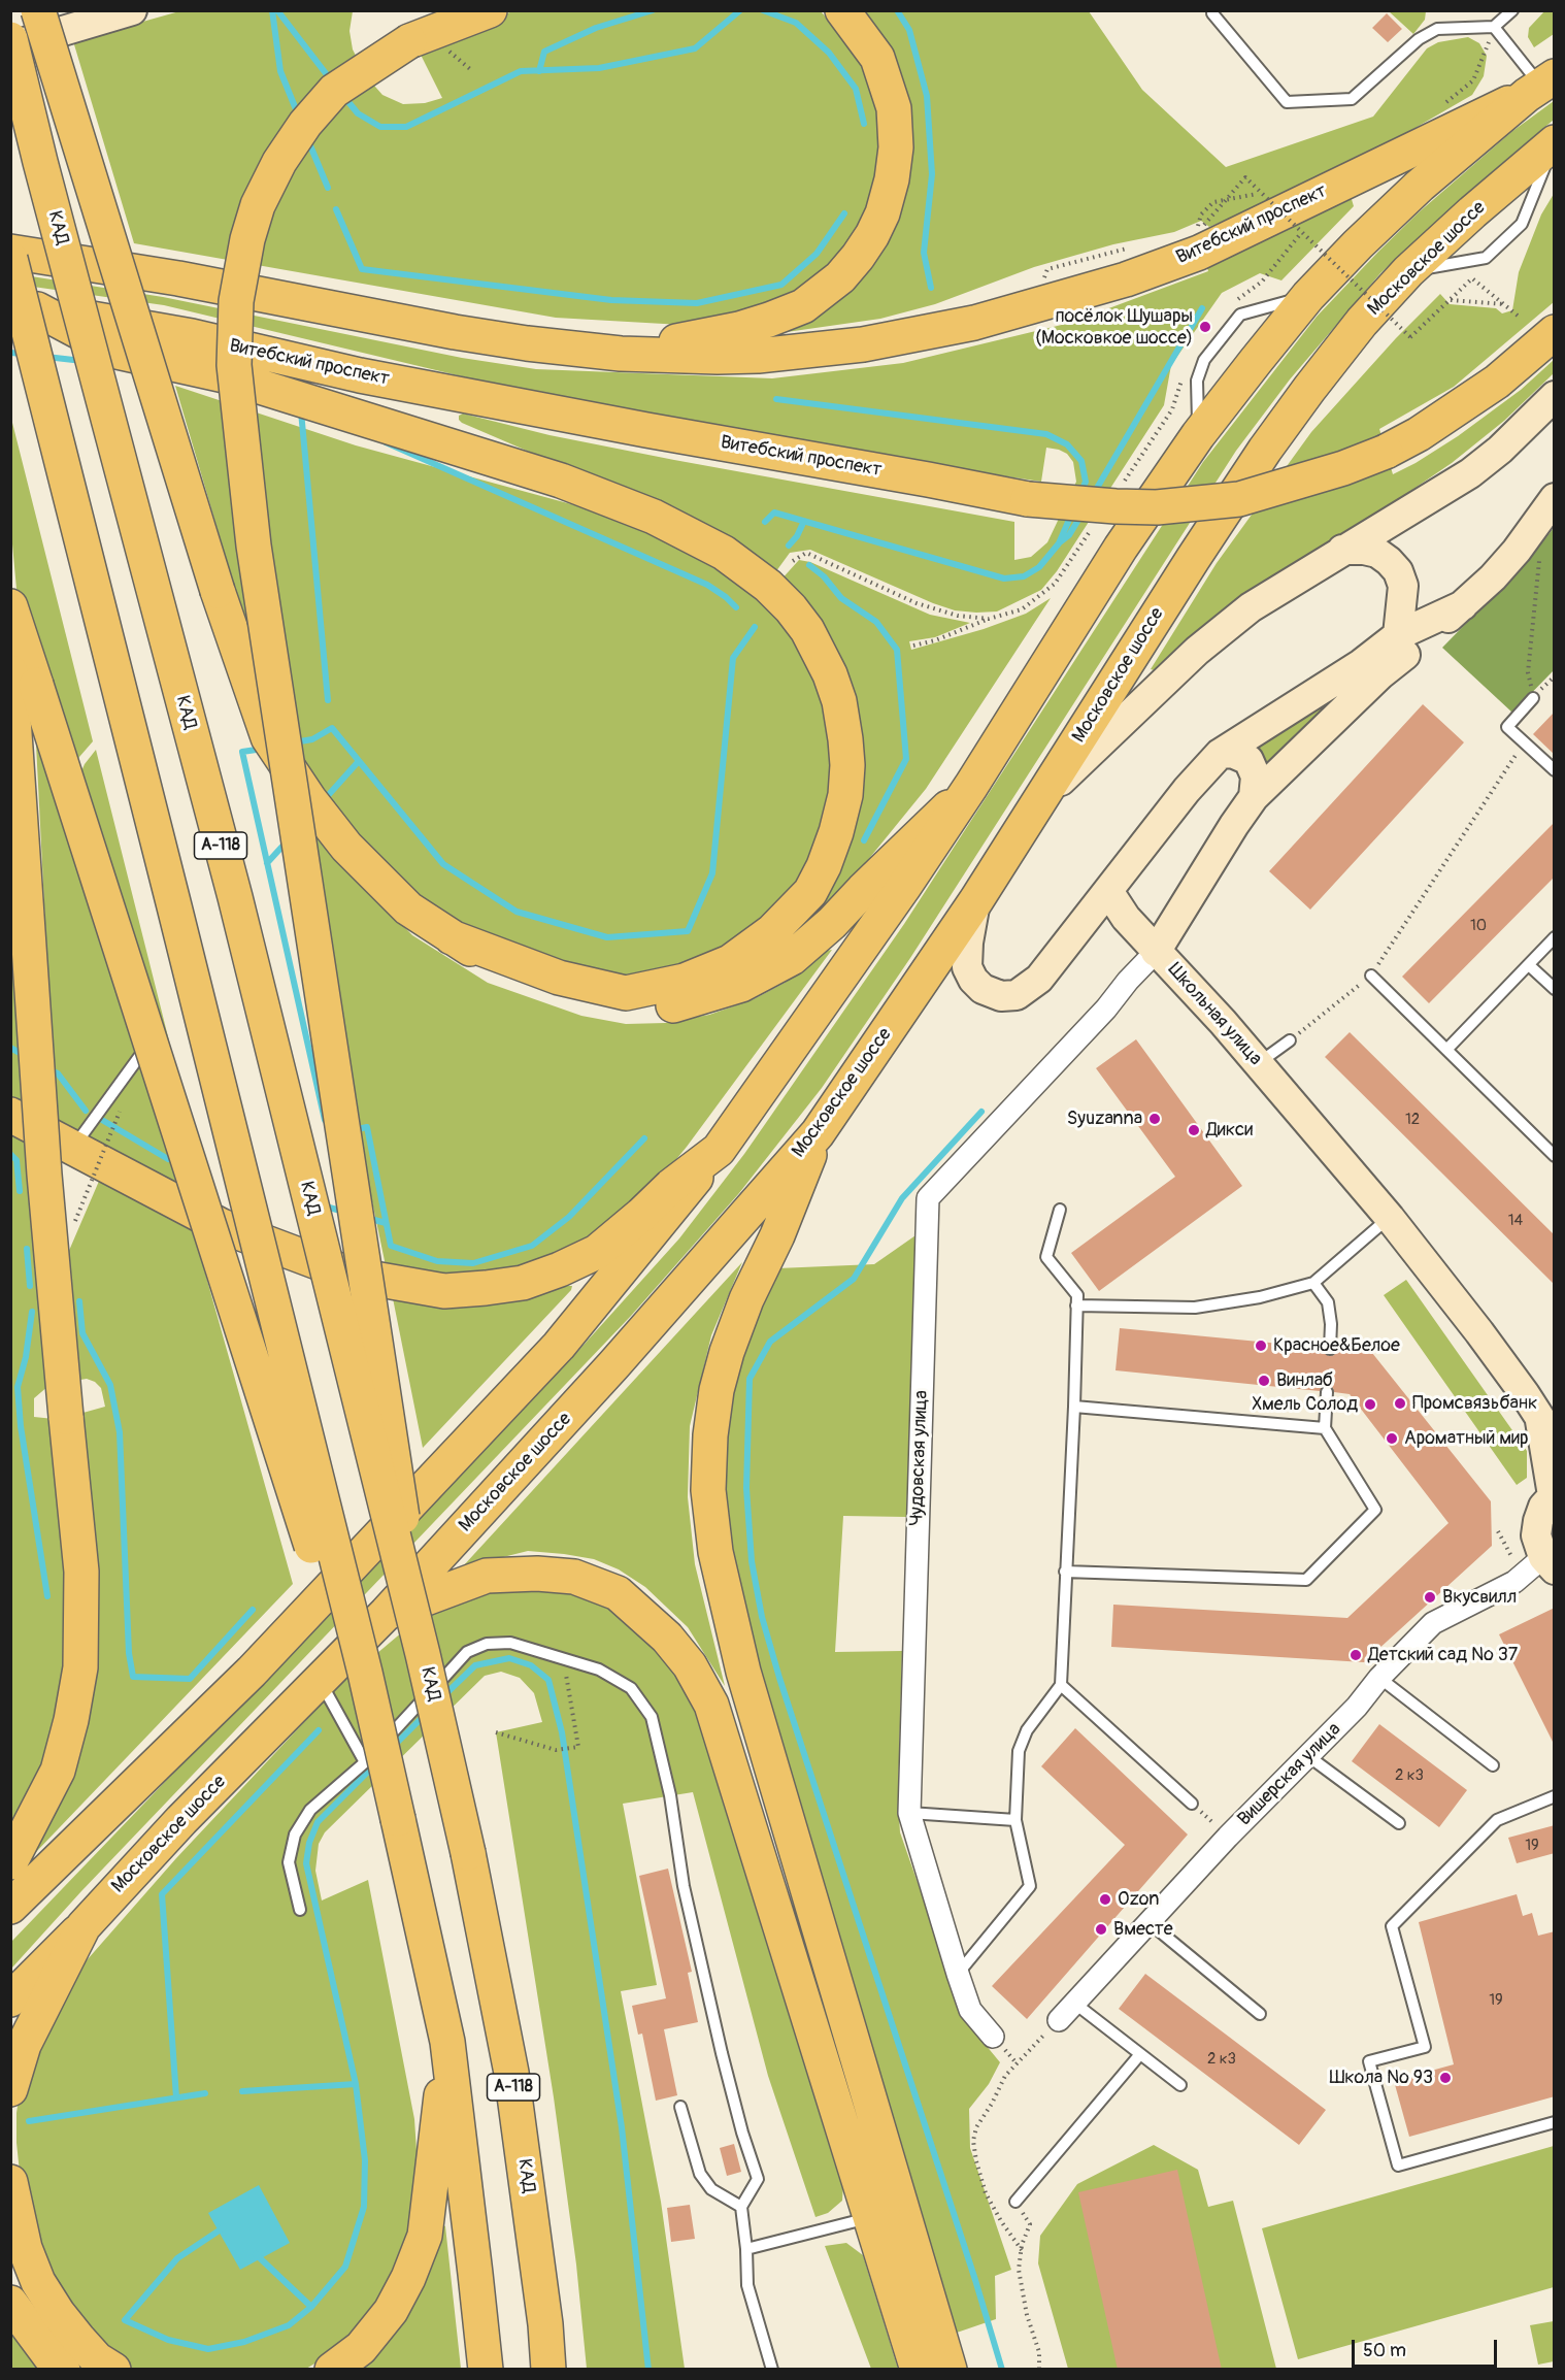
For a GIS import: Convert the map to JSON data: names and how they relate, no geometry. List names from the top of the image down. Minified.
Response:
{"streets":{"main road":["Витебский проспект","КАД","Московское шоссе","А-118"],"street":["Школьная улица","Чудовская улица","Вишерская улица"]},"crossings":[["Московское шоссе","Школьная улица"],["Школьная улица","Чудовская улица"]],"places":["посёлок Шушары (Московкое шоссе)","Syuzanna","Дикси","Красное&Белое","Винлаб","Промсвязьбанк","Хмель Солод","Ароматный мир","Вкусвилл","Детский сад № 37","Ozon","Вместе","Школа № 93"],"house_numbers":["10","12","14","2 к3","19","19","2 к3"],"scale_bar":"50 m"}
